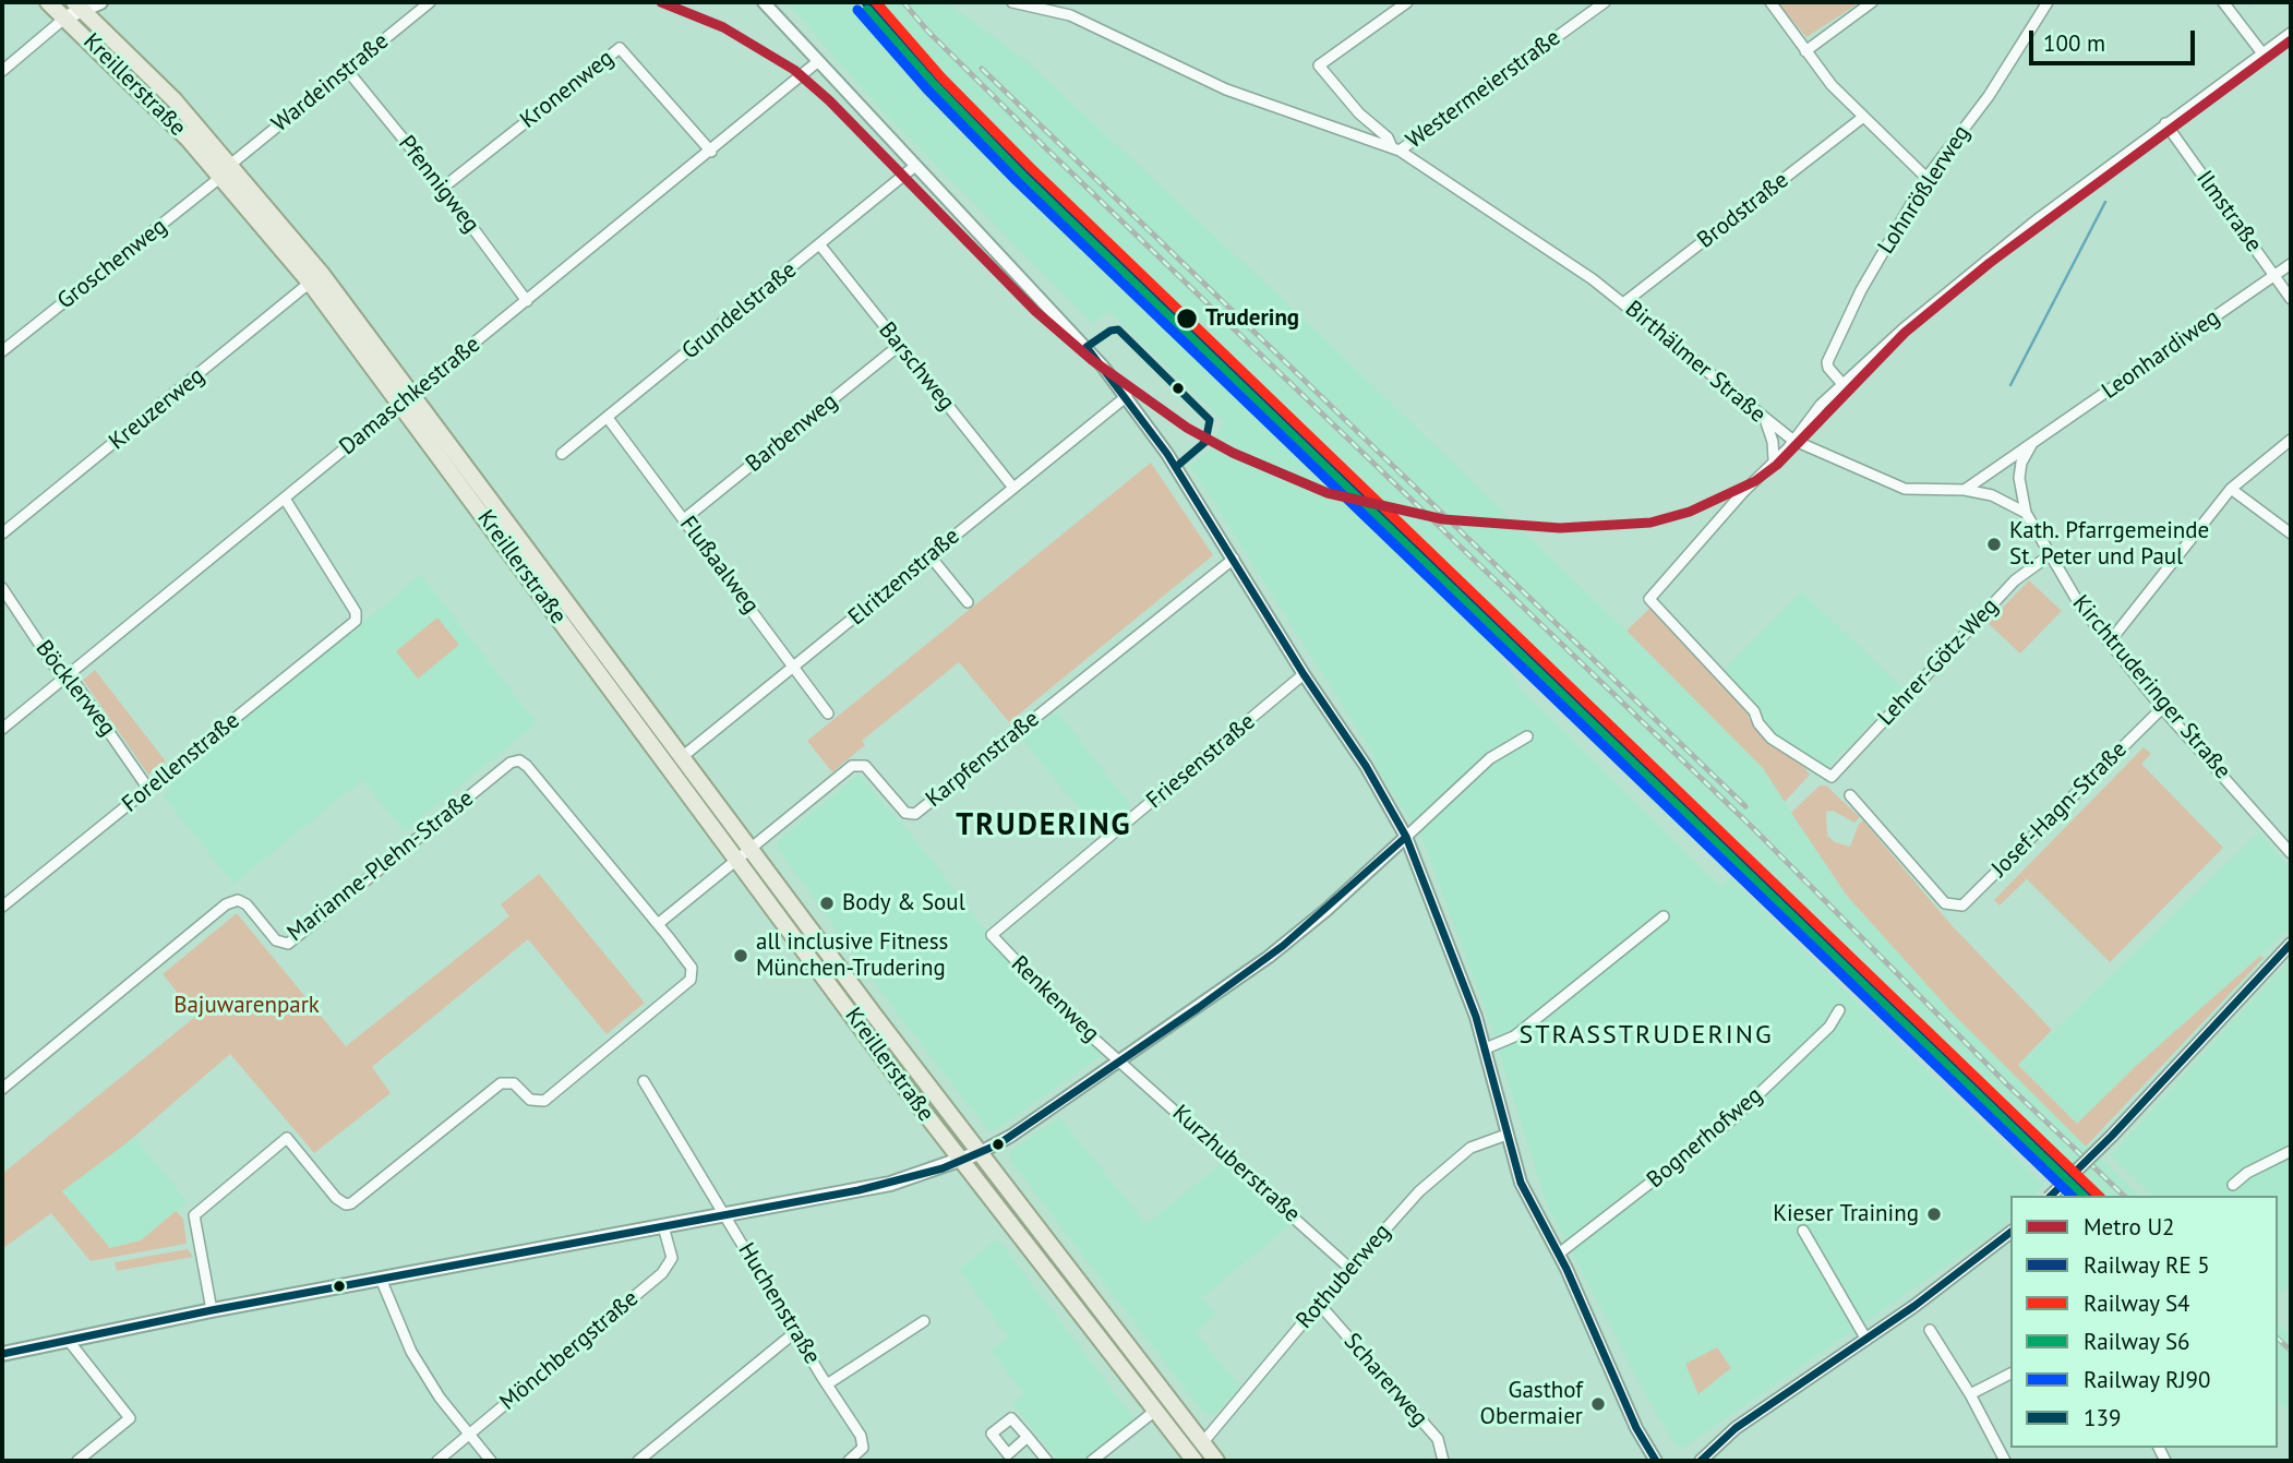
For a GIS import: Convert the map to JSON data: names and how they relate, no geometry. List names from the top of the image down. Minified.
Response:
{"streets":{"main road":["Kreillerstraße"],"street":["Wardeinstraße","Kronenweg","Westermeierstraße","Pfennigweg","Lohnrößlerweg","Brodstraße","Ilmstraße","Groschenweg","Grundelstraße","Leonhardiweg","Birthälmer Straße","Barschweg","Damaschkestraße","Kreuzerweg","Barbenweg","Flußaalweg","Elritzenstraße","Lehrer-Götz-Weg","Kirchtruderinger Straße","Böcklerweg","Karpfenstraße","Friesenstraße","Forellenstraße","Josef-Hagn-Straße","Marianne-Plehn-Straße","Renkenweg","Bognerhofweg","Kurzhuberstraße","Rothuberweg","Huchenstraße","Mönchbergstraße","Scharerweg"]},"crossings":[["Wardeinstraße","Kreillerstraße"],["Wardeinstraße","Pfennigweg"],["Wardeinstraße","Groschenweg"],["Kreillerstraße","Groschenweg"],["Kreillerstraße","Damaschkestraße"],["Kreillerstraße","Kreuzerweg"],["Kreillerstraße","Elritzenstraße"],["Kreillerstraße","Karpfenstraße"],["Kreillerstraße","Rothuberweg"],["Kronenweg","Pfennigweg"],["Kronenweg","Damaschkestraße"],["Westermeierstraße","Birthälmer Straße"],["Pfennigweg","Damaschkestraße"],["Brodstraße","Birthälmer Straße"],["Ilmstraße","Leonhardiweg"],["Grundelstraße","Barschweg"],["Grundelstraße","Flußaalweg"],["Leonhardiweg","Birthälmer Straße"],["Birthälmer Straße","Kirchtruderinger Straße"],["Barschweg","Barbenweg"],["Barschweg","Elritzenstraße"],["Damaschkestraße","Böcklerweg"],["Damaschkestraße","Forellenstraße"],["Barbenweg","Flußaalweg"],["Flußaalweg","Elritzenstraße"],["Lehrer-Götz-Weg","Kirchtruderinger Straße"],["Kirchtruderinger Straße","Josef-Hagn-Straße"],["Böcklerweg","Forellenstraße"],["Friesenstraße","Renkenweg"],["Renkenweg","Kurzhuberstraße"],["Kurzhuberstraße","Rothuberweg"],["Rothuberweg","Scharerweg"]],"districts":["TRUDERING","STRASSTRUDERING"],"parks":["Bajuwarenpark"],"places":["Trudering","Kath. Pfarrgemeinde St. Peter und Paul","Body & Soul","all inclusive Fitness München-Trudering","Kieser Training","Gasthof Obermaier"],"lines":["metro line U2","rail line S4","rail line S6","rail line RJ90","transit line 139"],"legend":["Metro U2","Railway RE 5","Railway S4","Railway S6","Railway RJ90","139"],"scale_bar":"100 m"}
